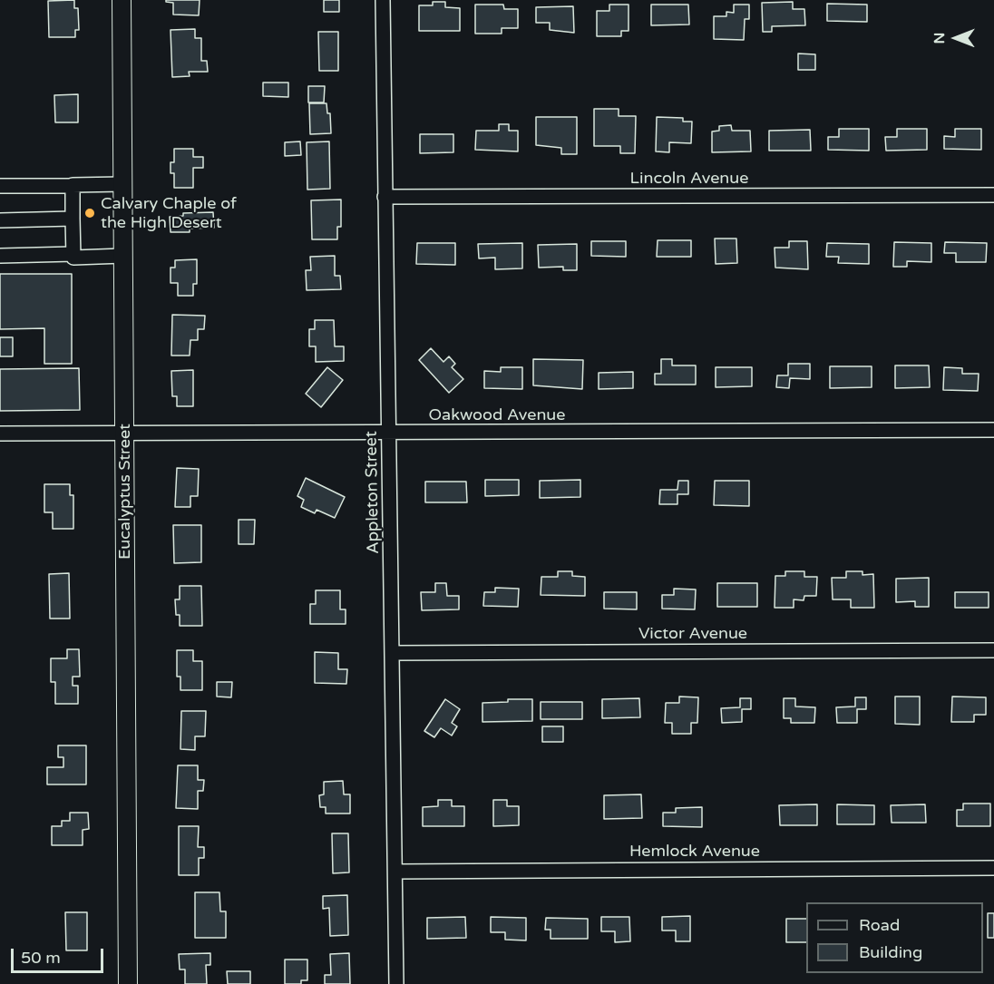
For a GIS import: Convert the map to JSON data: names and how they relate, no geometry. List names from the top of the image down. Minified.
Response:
{"streets":{"main road":["Eucalyptus Street"],"street":["Lincoln Avenue","Oakwood Avenue","Appleton Street","Victor Avenue","Hemlock Avenue"]},"crossings":[["Lincoln Avenue","Appleton Street"],["Oakwood Avenue","Eucalyptus Street"],["Oakwood Avenue","Appleton Street"],["Appleton Street","Victor Avenue"],["Appleton Street","Hemlock Avenue"]],"places":["Calvary Chaple of the High Desert"],"legend":["Road","Building"],"scale_bar":"50 m","north":"left"}
